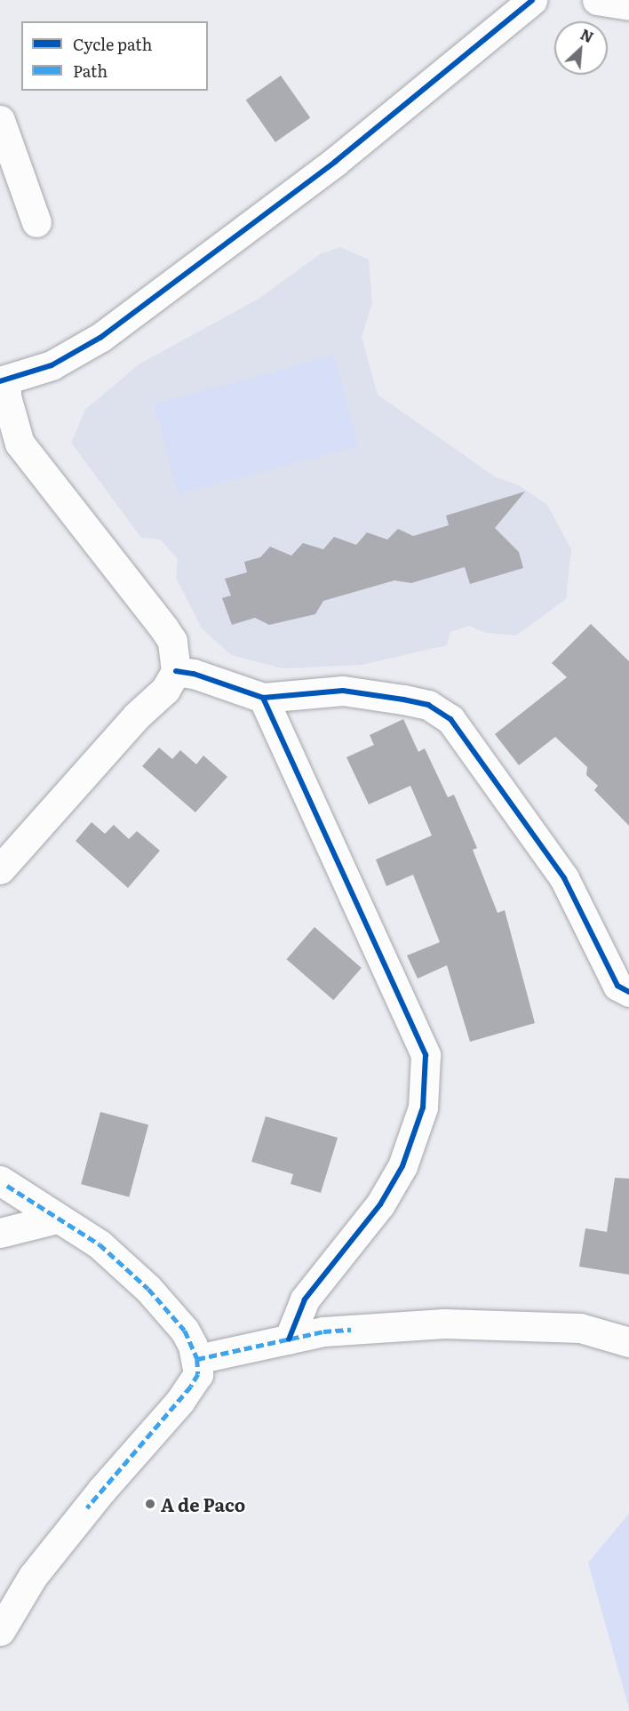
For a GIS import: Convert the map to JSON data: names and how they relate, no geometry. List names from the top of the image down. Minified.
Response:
{"places":["A de Paco"],"legend":["Cycle path","Path"],"north":"top right"}
